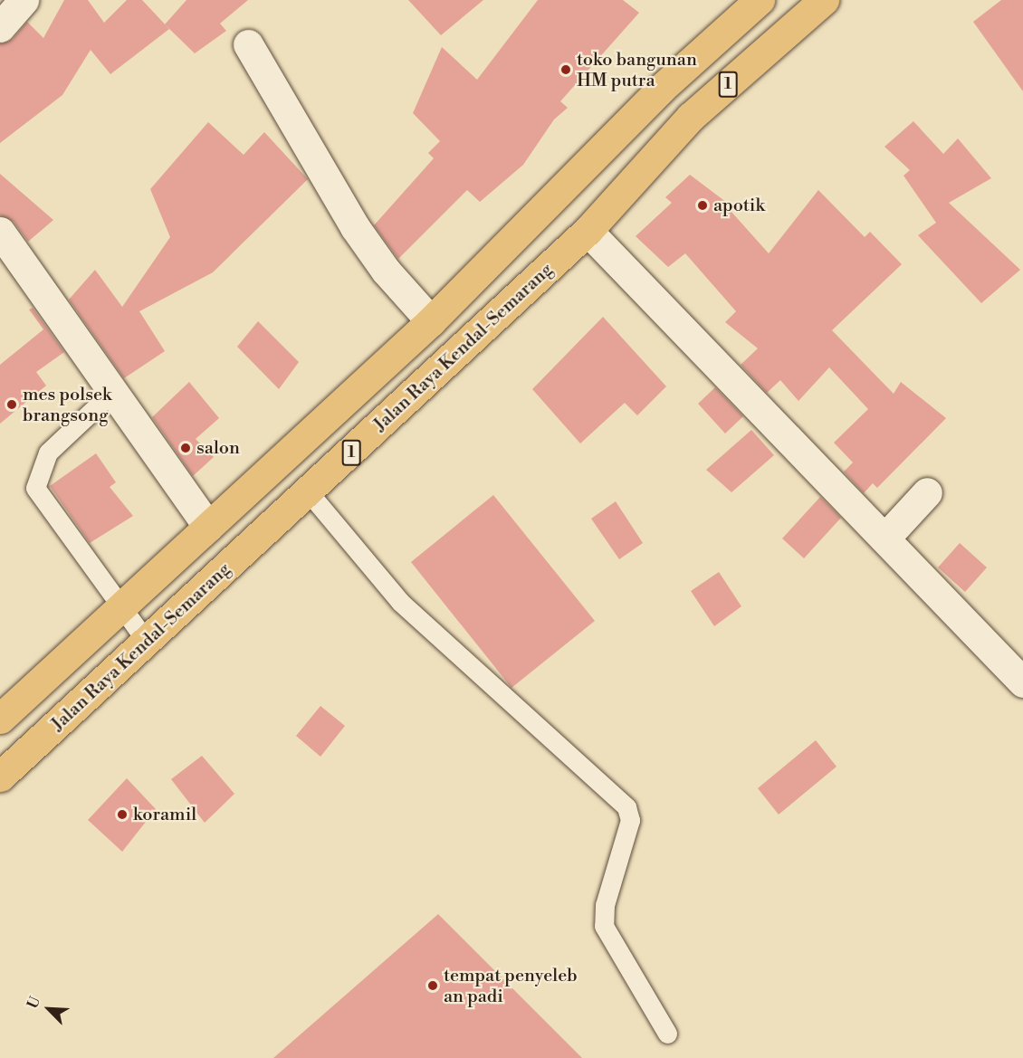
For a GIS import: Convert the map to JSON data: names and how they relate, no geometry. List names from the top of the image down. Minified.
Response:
{"streets":{"highway":["1","Jalan Raya Kendal-Semarang"]},"places":["toko bangunan HM putra","apotik","mes polsek brangsong","salon","koramil","tempat penyeleb an padi"],"north":"top left"}
